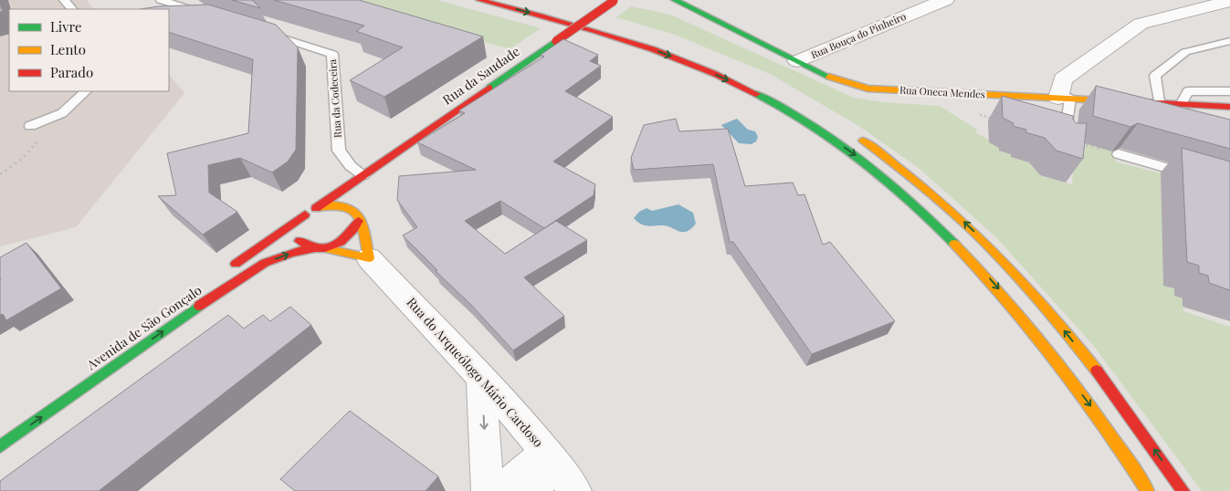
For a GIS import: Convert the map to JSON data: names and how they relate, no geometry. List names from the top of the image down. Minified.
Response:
{"streets":{"main road":["Rua da Saudade","Rua Oneca Mendes","Avenida de São Gonçalo","Rua do Arqueólogo Mário Cardoso"],"street":["Rua Bouça do Pinheiro"],"lane":["Rua da Codeceira"]},"crossings":[["Rua Bouça do Pinheiro","Rua Oneca Mendes"],["Rua da Saudade","Rua da Codeceira"],["Rua da Saudade","Avenida de São Gonçalo"],["Rua da Saudade","Rua do Arqueólogo Mário Cardoso"],["Avenida de São Gonçalo","Rua do Arqueólogo Mário Cardoso"]],"one_way":["Avenida de São Gonçalo"],"legend":["Livre","Lento","Parado"]}
